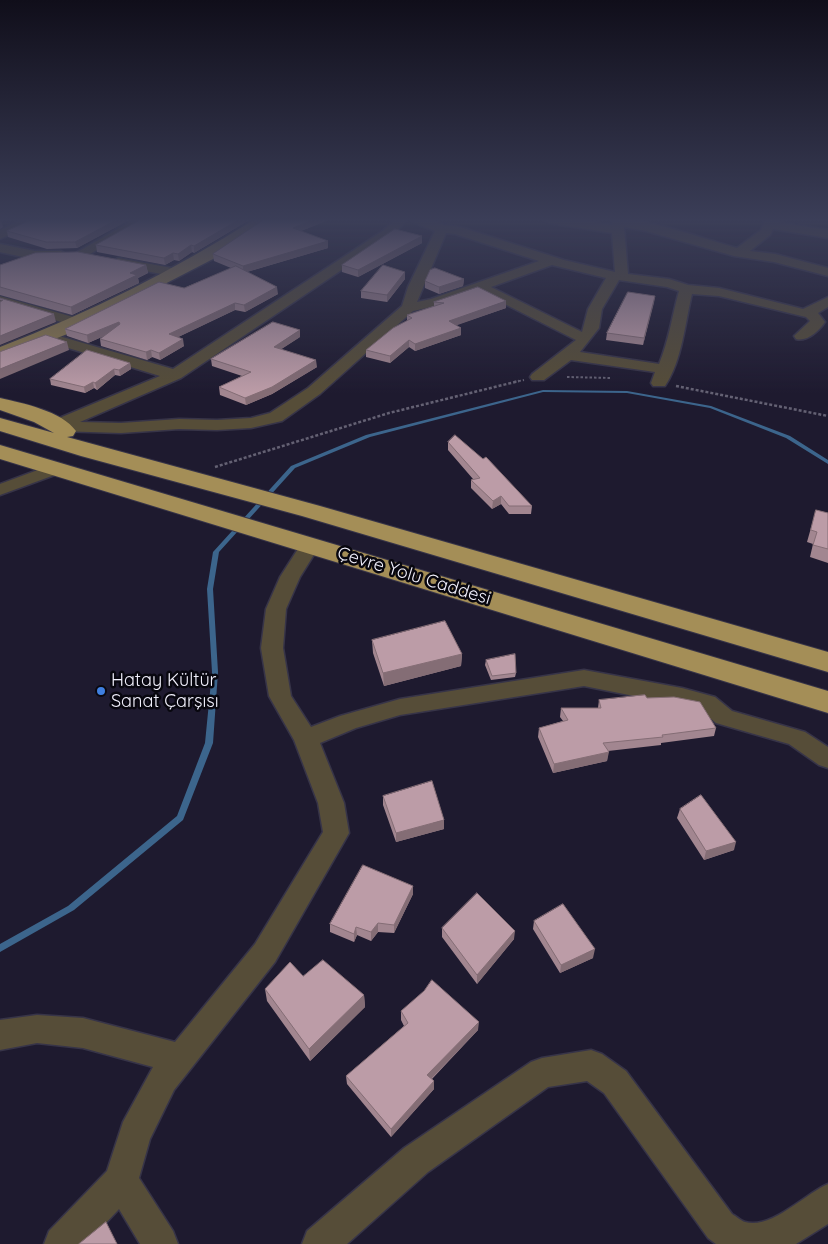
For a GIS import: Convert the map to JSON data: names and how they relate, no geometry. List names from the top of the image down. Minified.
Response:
{"streets":{"highway":["Çevre Yolu Caddesi"]},"places":["Hatay Kültür Sanat Çarşısı"]}
